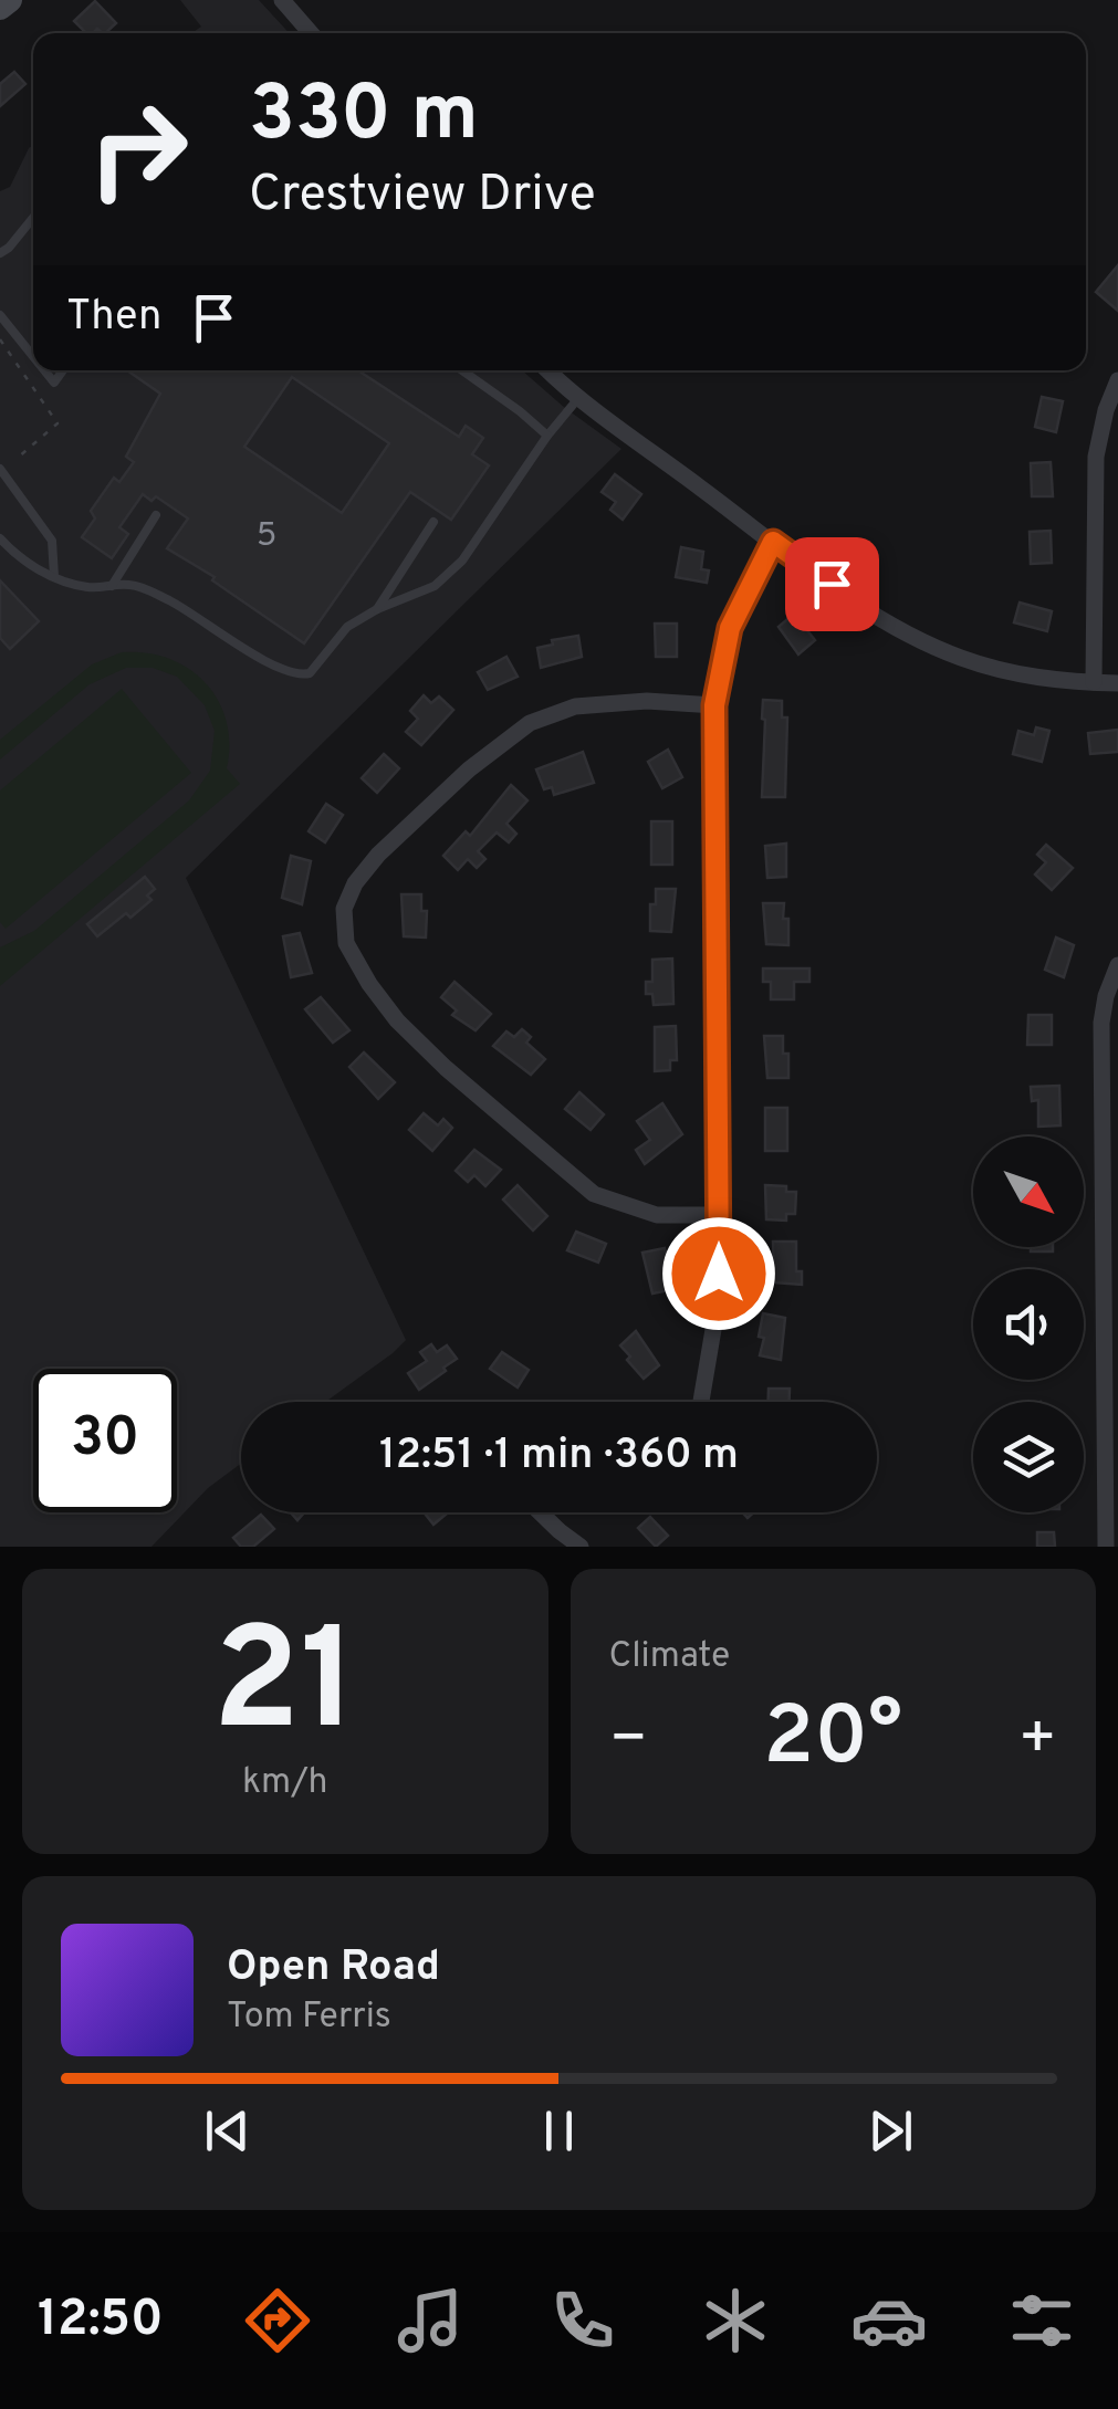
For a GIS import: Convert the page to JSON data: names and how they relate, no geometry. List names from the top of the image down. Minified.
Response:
{"house_numbers":["5"],"north":"bottom right","page":{"turn":["330 m","Crestview Drive"],"then":"Then","limit":"30","trip":"12:51 · 1 min · 360 m","tile":[["21","km/h"],"Climate"],"heat":["−","20°","+"],"song":["Open Road","Tom Ferris"],"tabs":"12:50"}}
